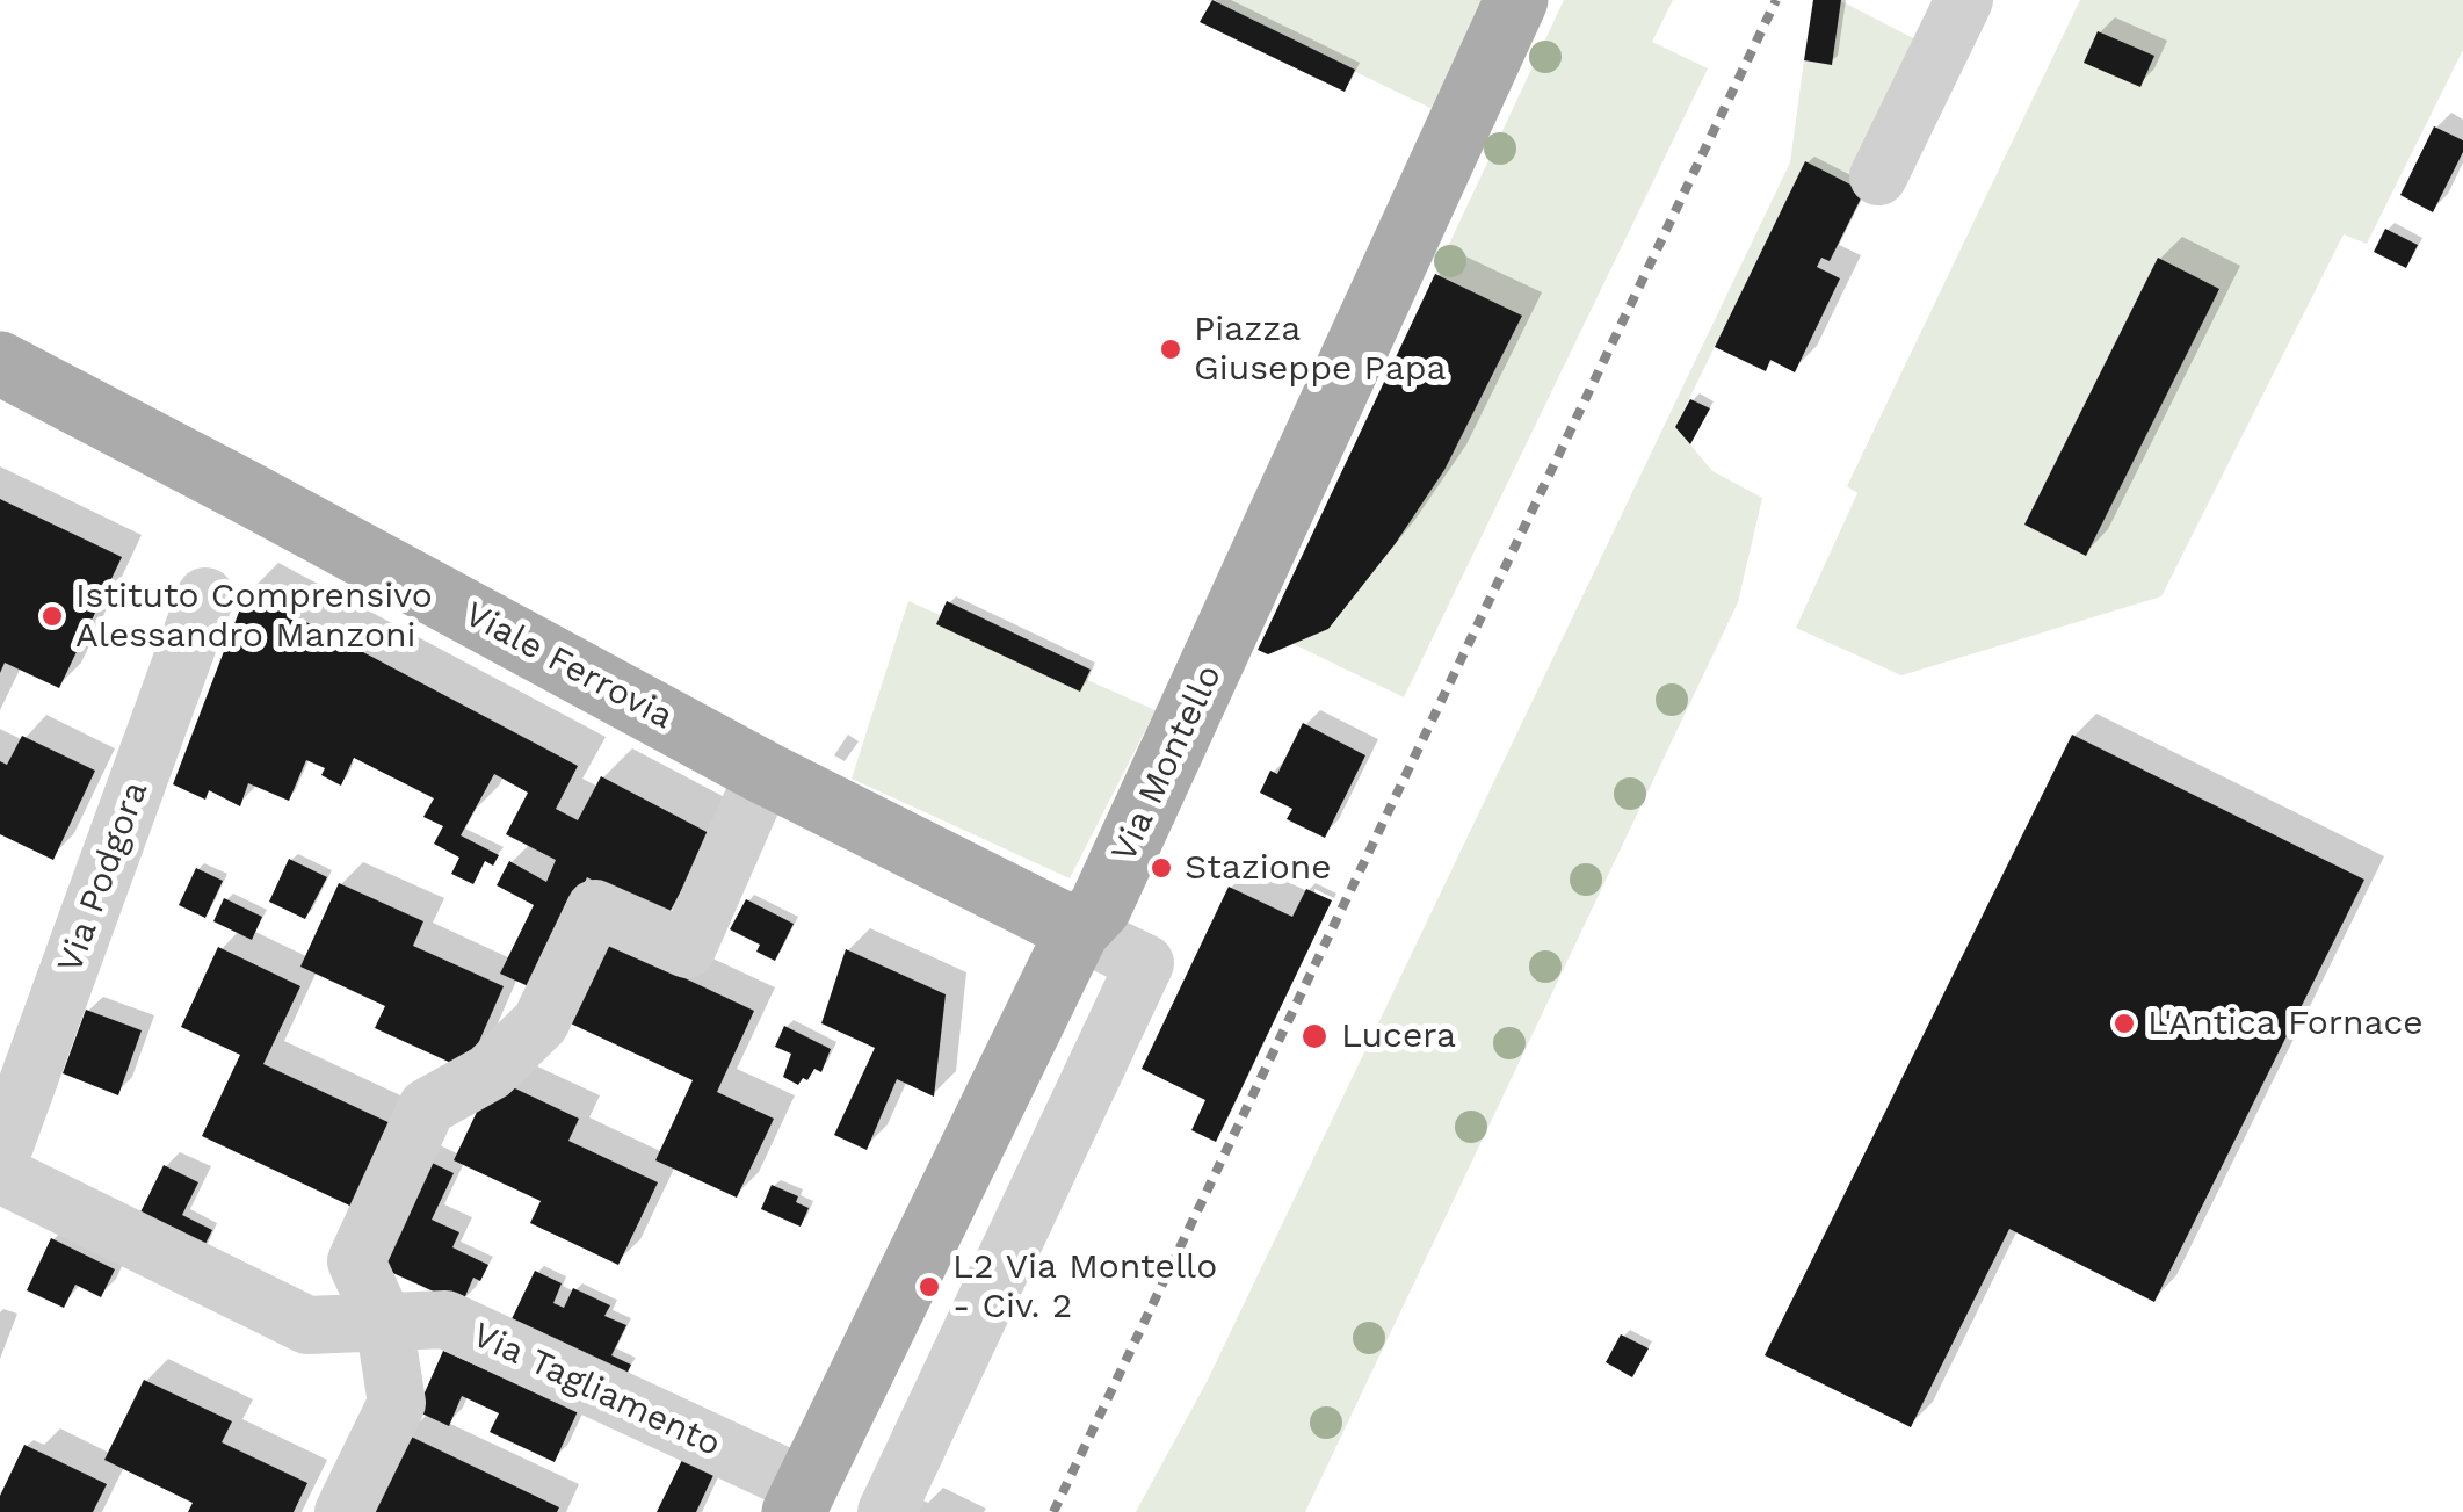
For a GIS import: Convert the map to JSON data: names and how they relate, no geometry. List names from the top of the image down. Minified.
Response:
{"streets":{"main road":["Viale Ferrovia","Via Montello"],"street":["Via Podgora","Via Tagliamento"]},"crossings":[["Viale Ferrovia","Via Montello"],["Via Montello","Via Tagliamento"]],"places":["Piazza Giuseppe Papa","Istituto Comprensivo Alessandro Manzoni","Stazione","L'Antica Fornace","Lucera","L2 Via Montello - Civ. 2"]}
